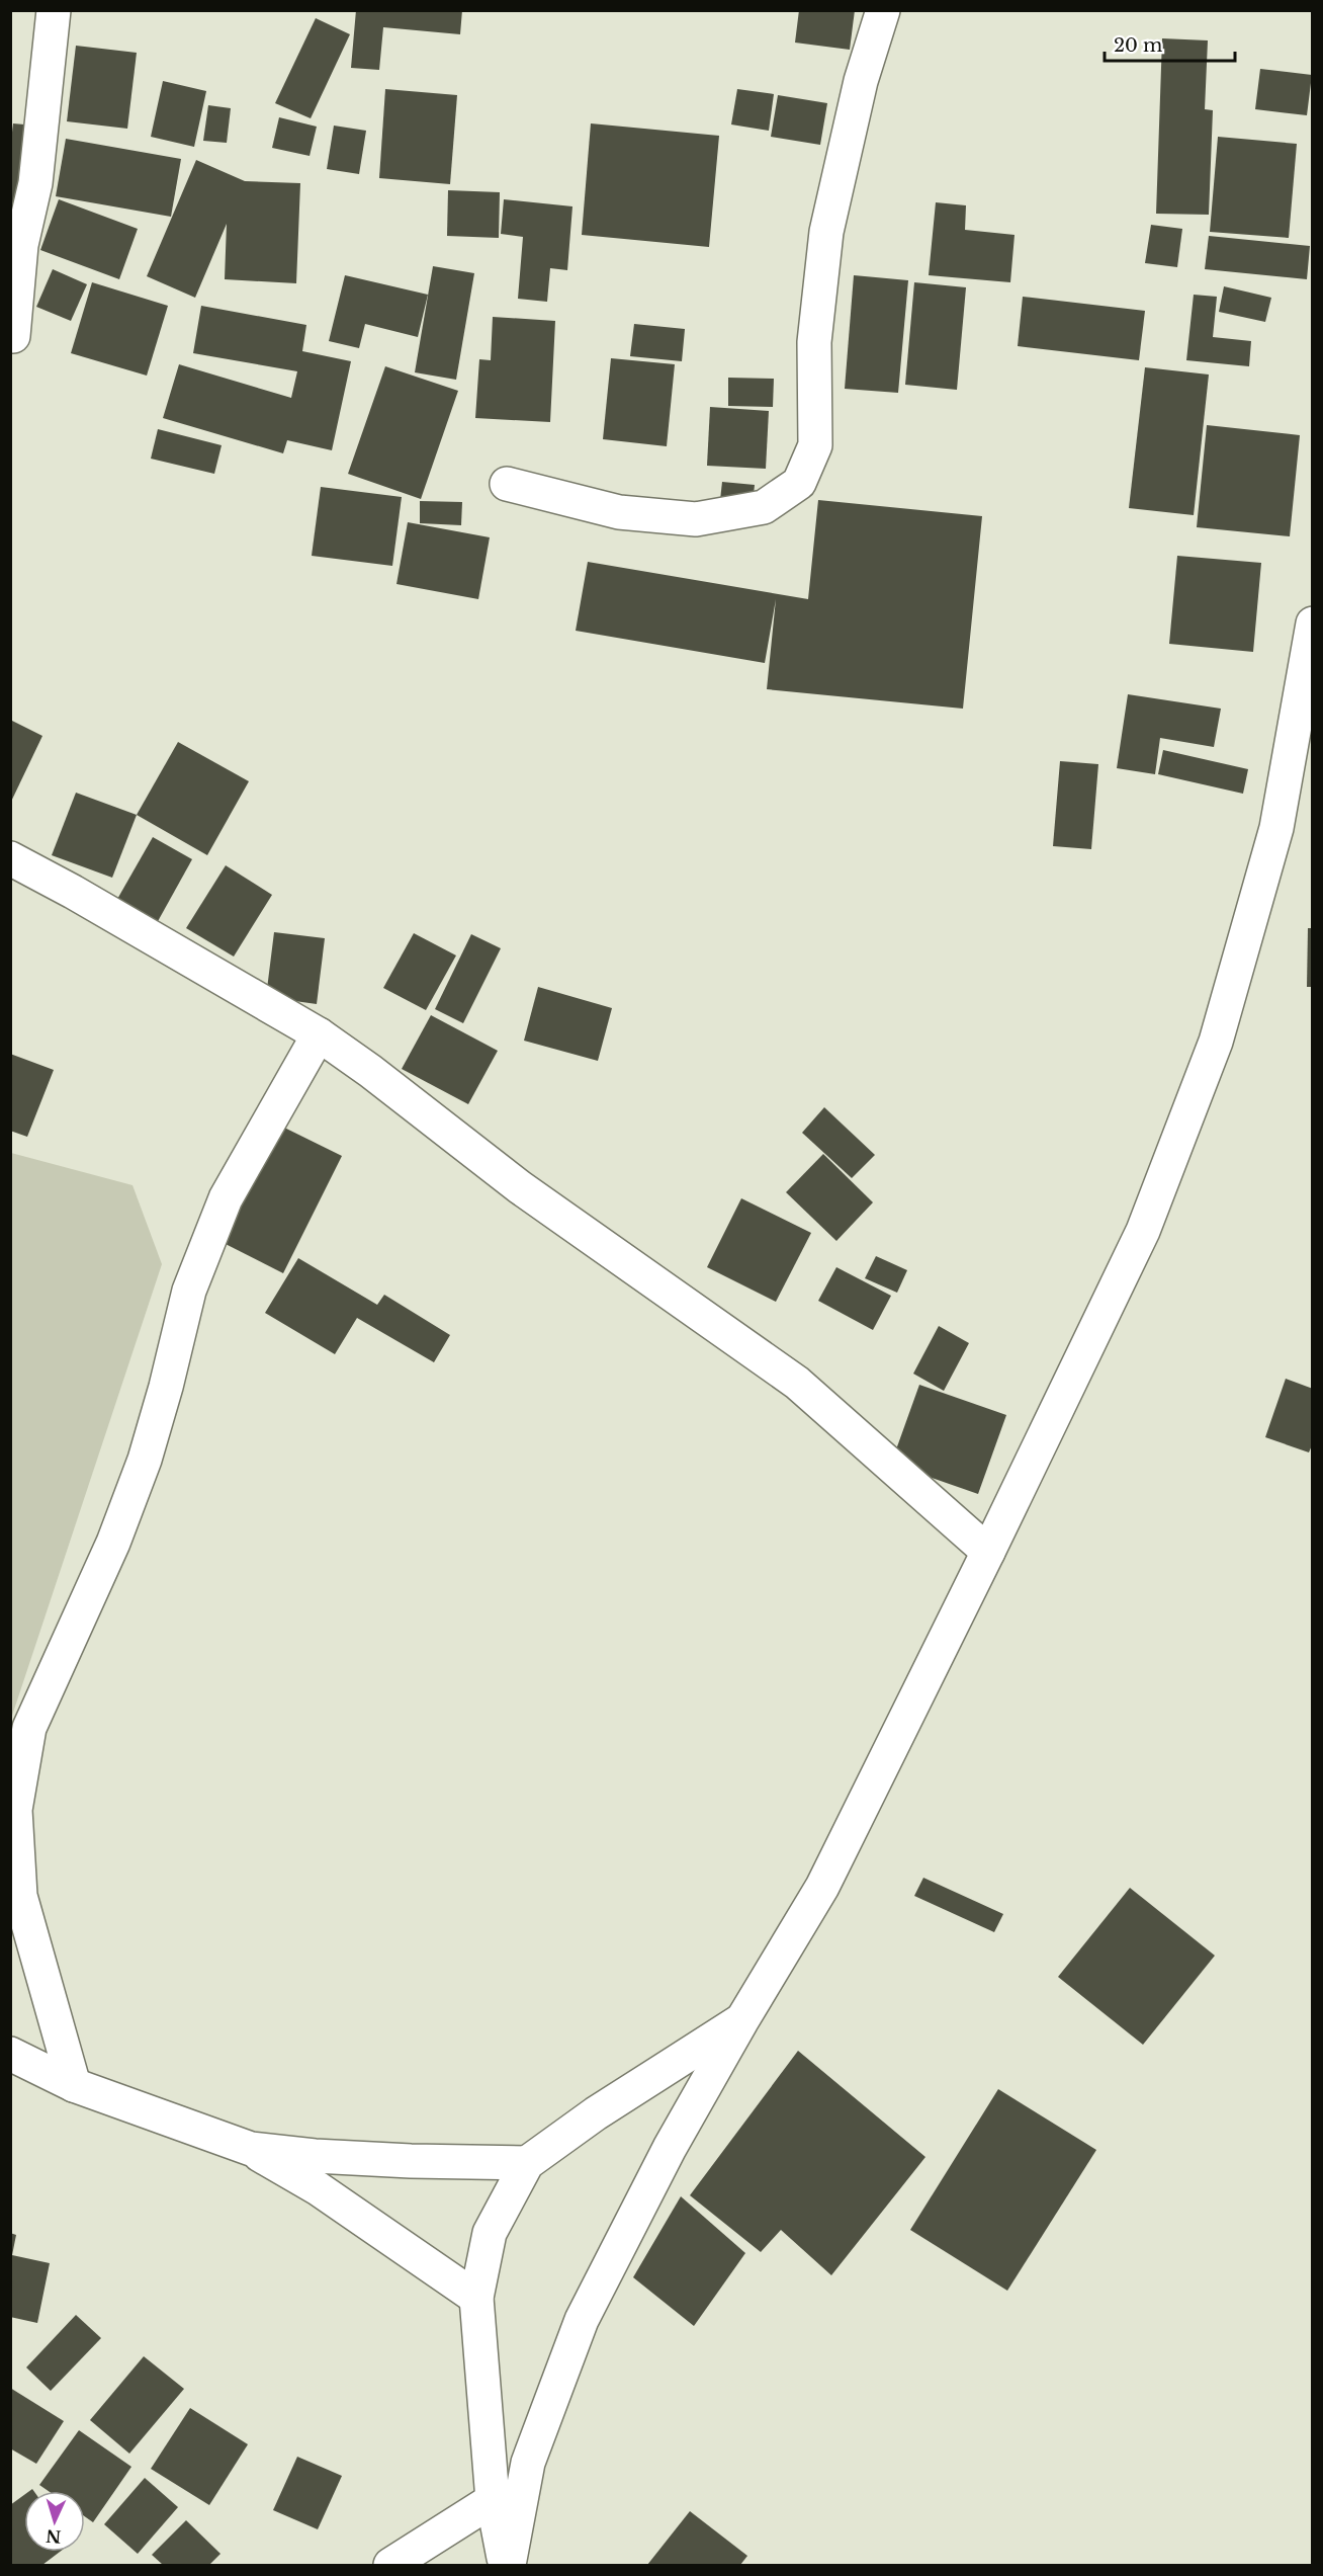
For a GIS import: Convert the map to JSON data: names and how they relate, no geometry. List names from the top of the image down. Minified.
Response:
{"scale_bar":"20 m","north":"bottom"}
